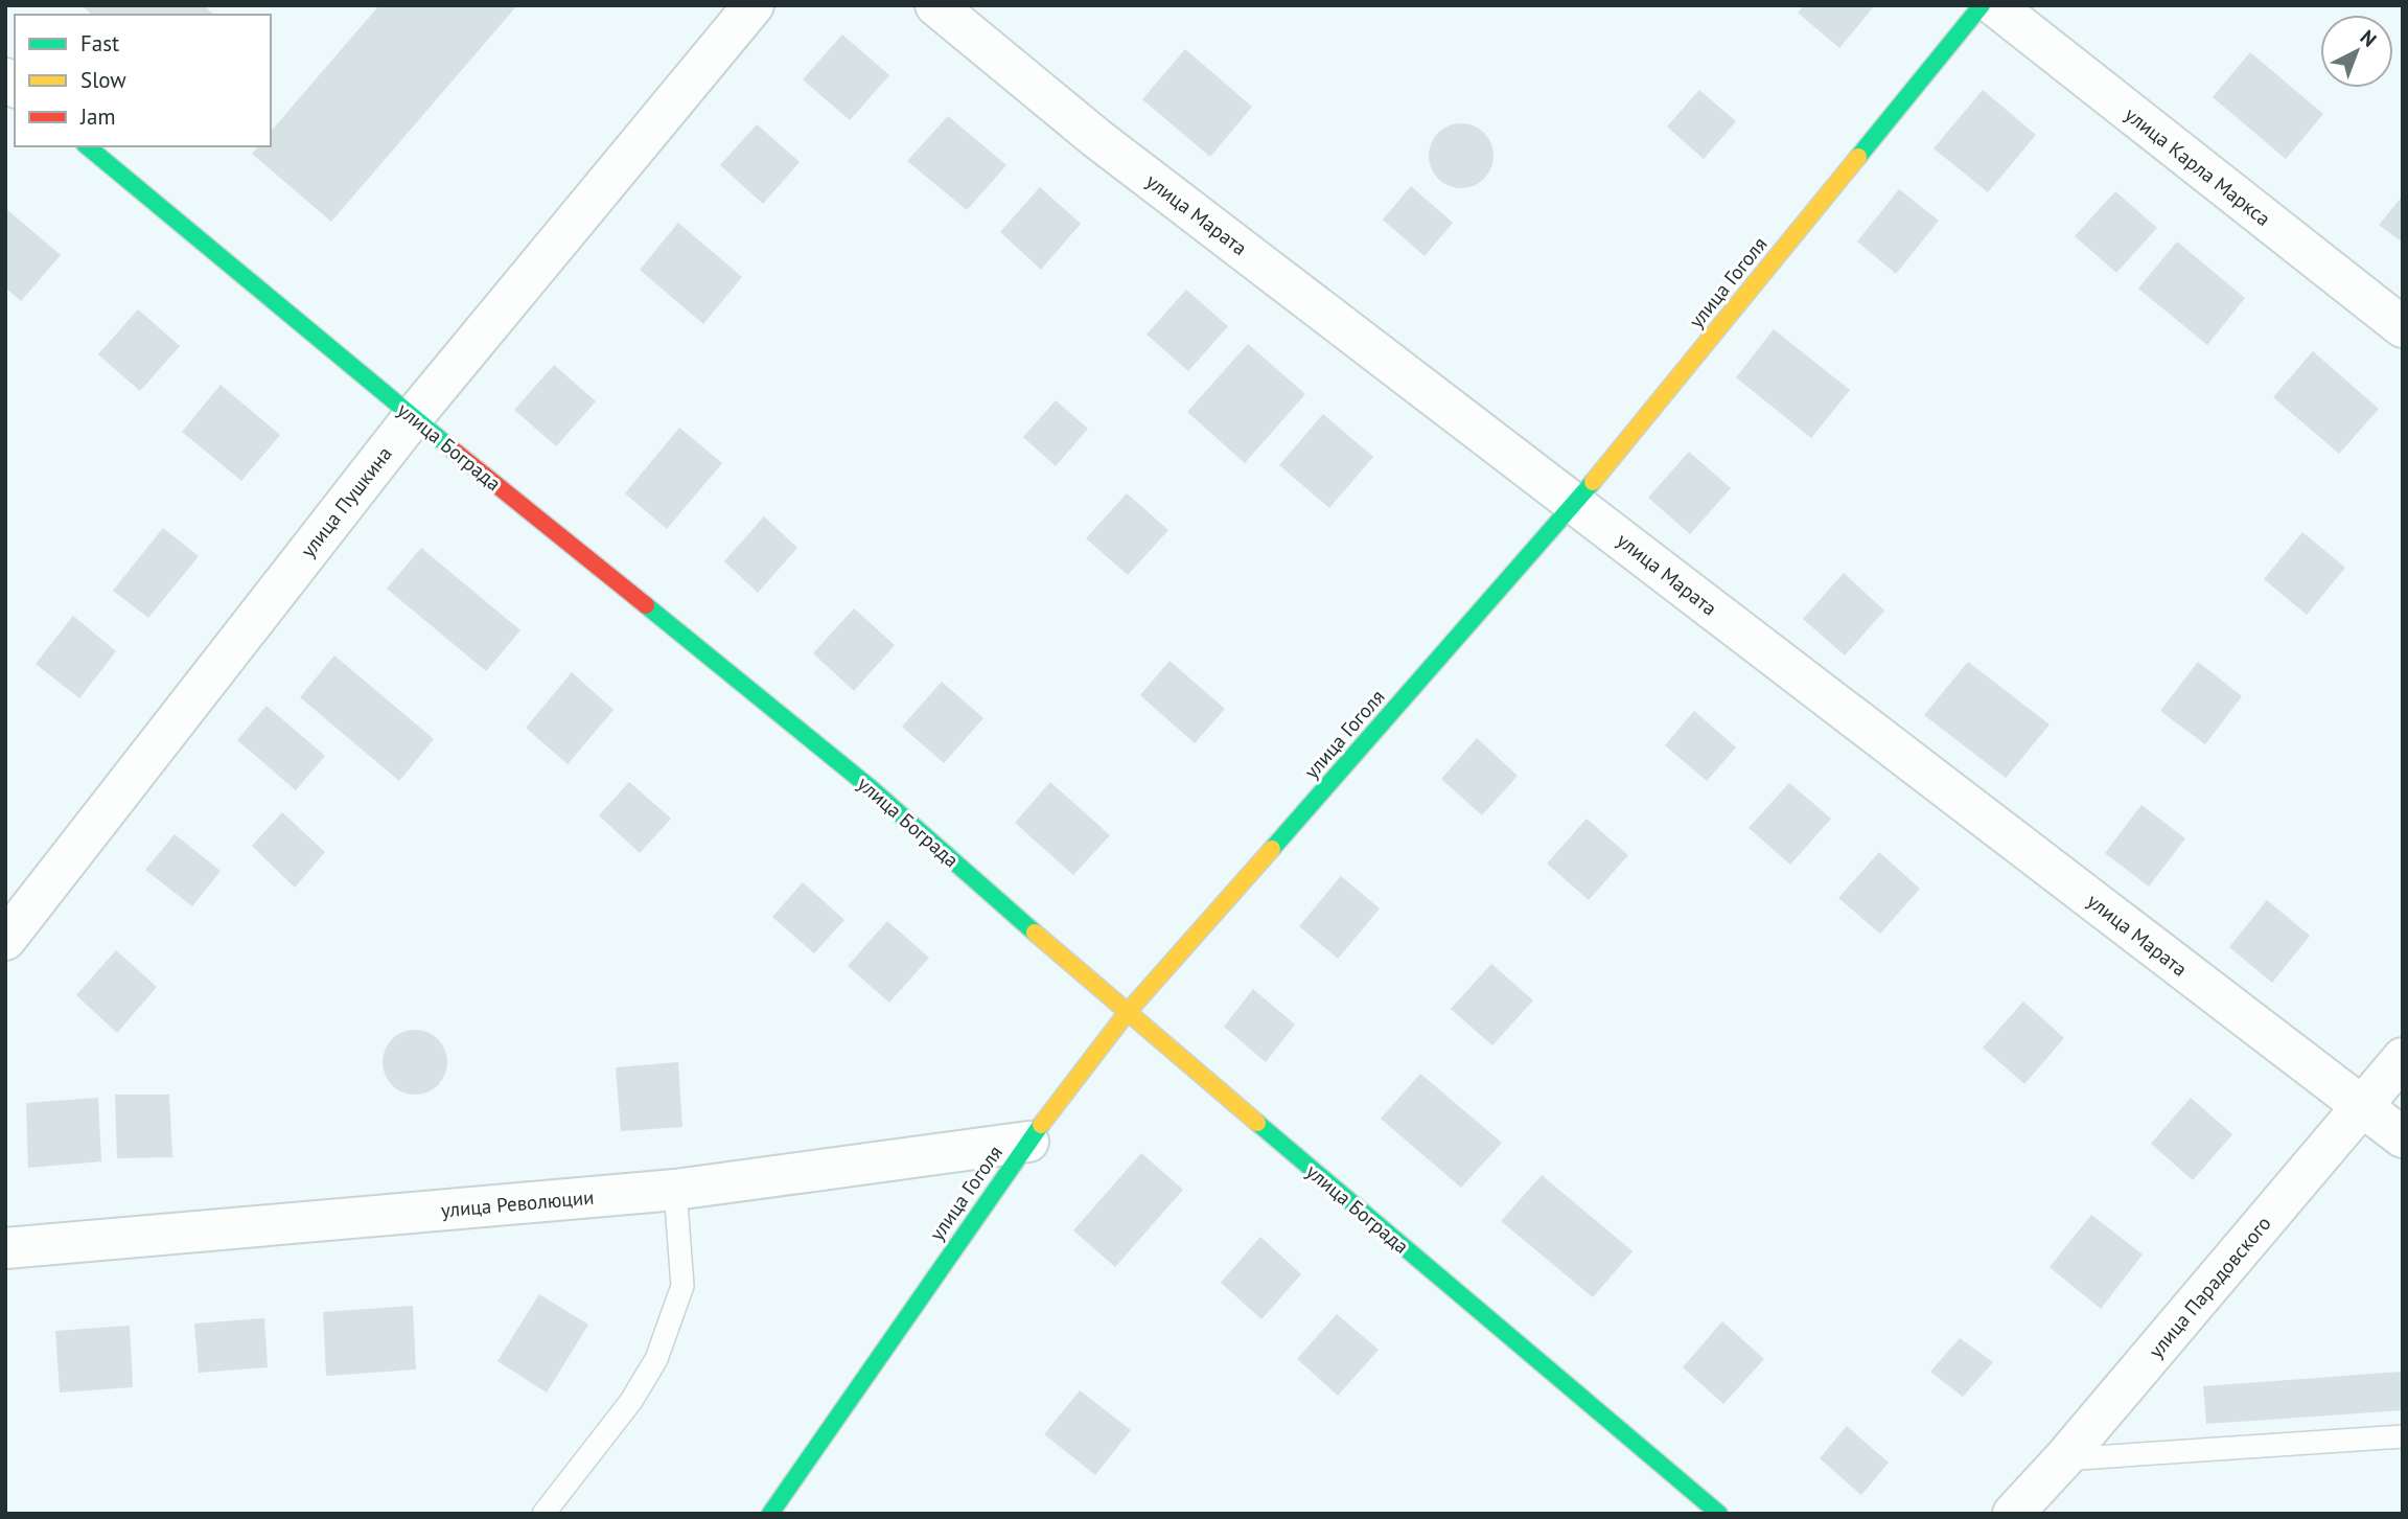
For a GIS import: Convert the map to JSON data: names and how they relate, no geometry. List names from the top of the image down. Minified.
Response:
{"streets":{"street":["улица Карла Маркса","улица Марата","улица Гоголя","улица Бограда","улица Пушкина","улица Революции","улица Парадовского"]},"crossings":[["улица Марата","улица Гоголя"],["улица Марата","улица Парадовского"],["улица Гоголя","улица Бограда"],["улица Гоголя","улица Революции"],["улица Бограда","улица Пушкина"]],"legend":["Fast","Slow","Jam"],"north":"top right"}
